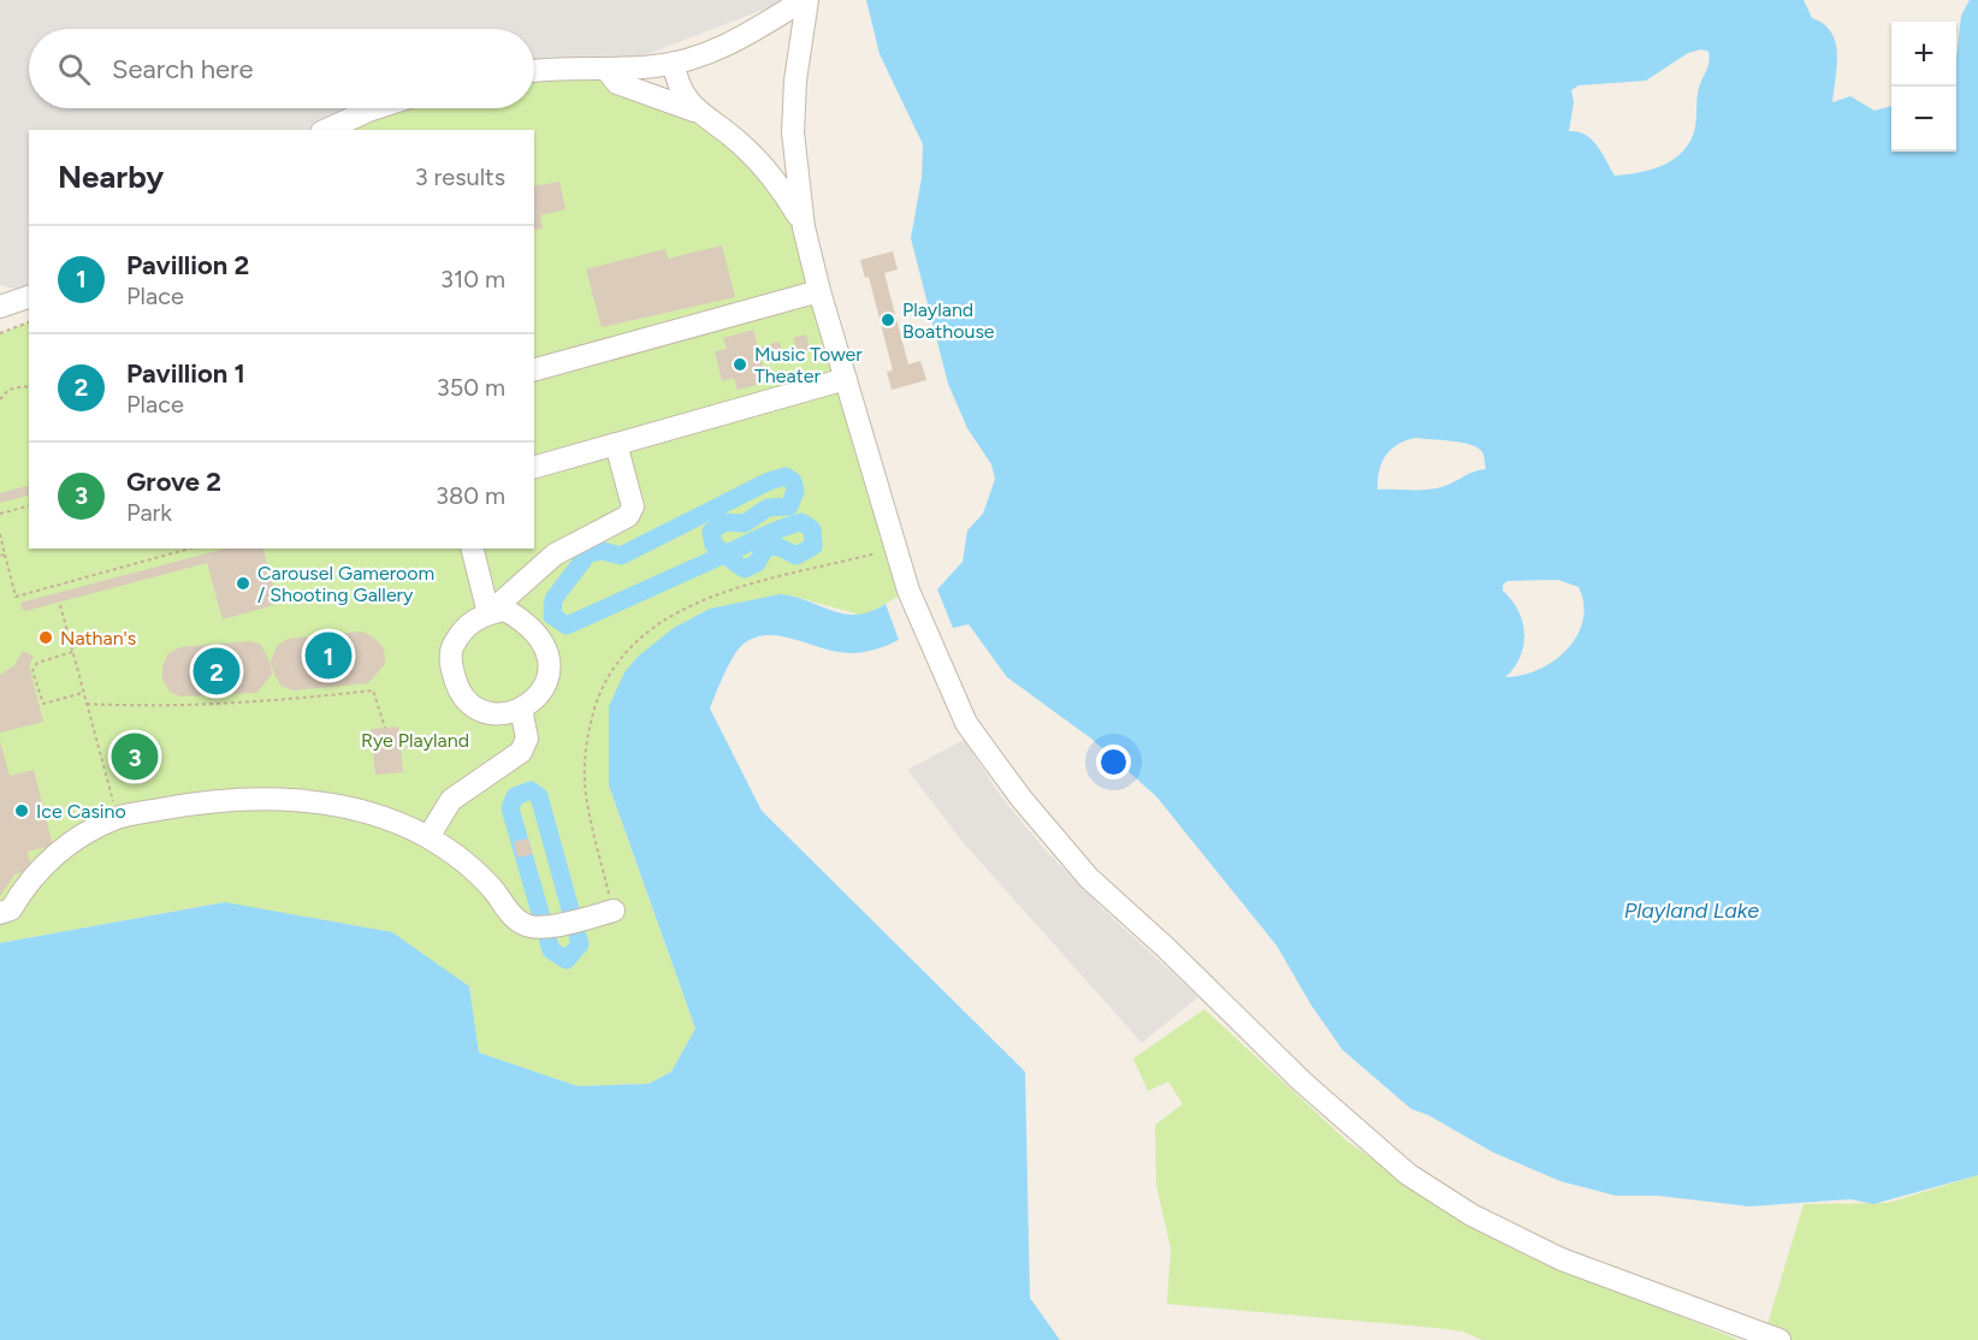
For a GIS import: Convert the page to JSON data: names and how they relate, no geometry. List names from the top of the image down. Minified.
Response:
{"water":["Playland Lake"],"parks":["Rye Playland"],"places":["Playland Boathouse","Music Tower Theater","Carousel Gameroom / Shooting Gallery","Nathan's","Ice Casino"],"page":{"map_buttons":["+","−"],"search":"Search here","heading":["Nearby","3 results"],"list":[{"mark":"1","name":"Pavillion 2","note":"Place","value":"310 m"},{"mark":"2","name":"Pavillion 1","note":"Place","value":"350 m"},{"mark":"3","name":"Grove 2","note":"Park","value":"380 m"}],"pins":["1","2","3"]}}
